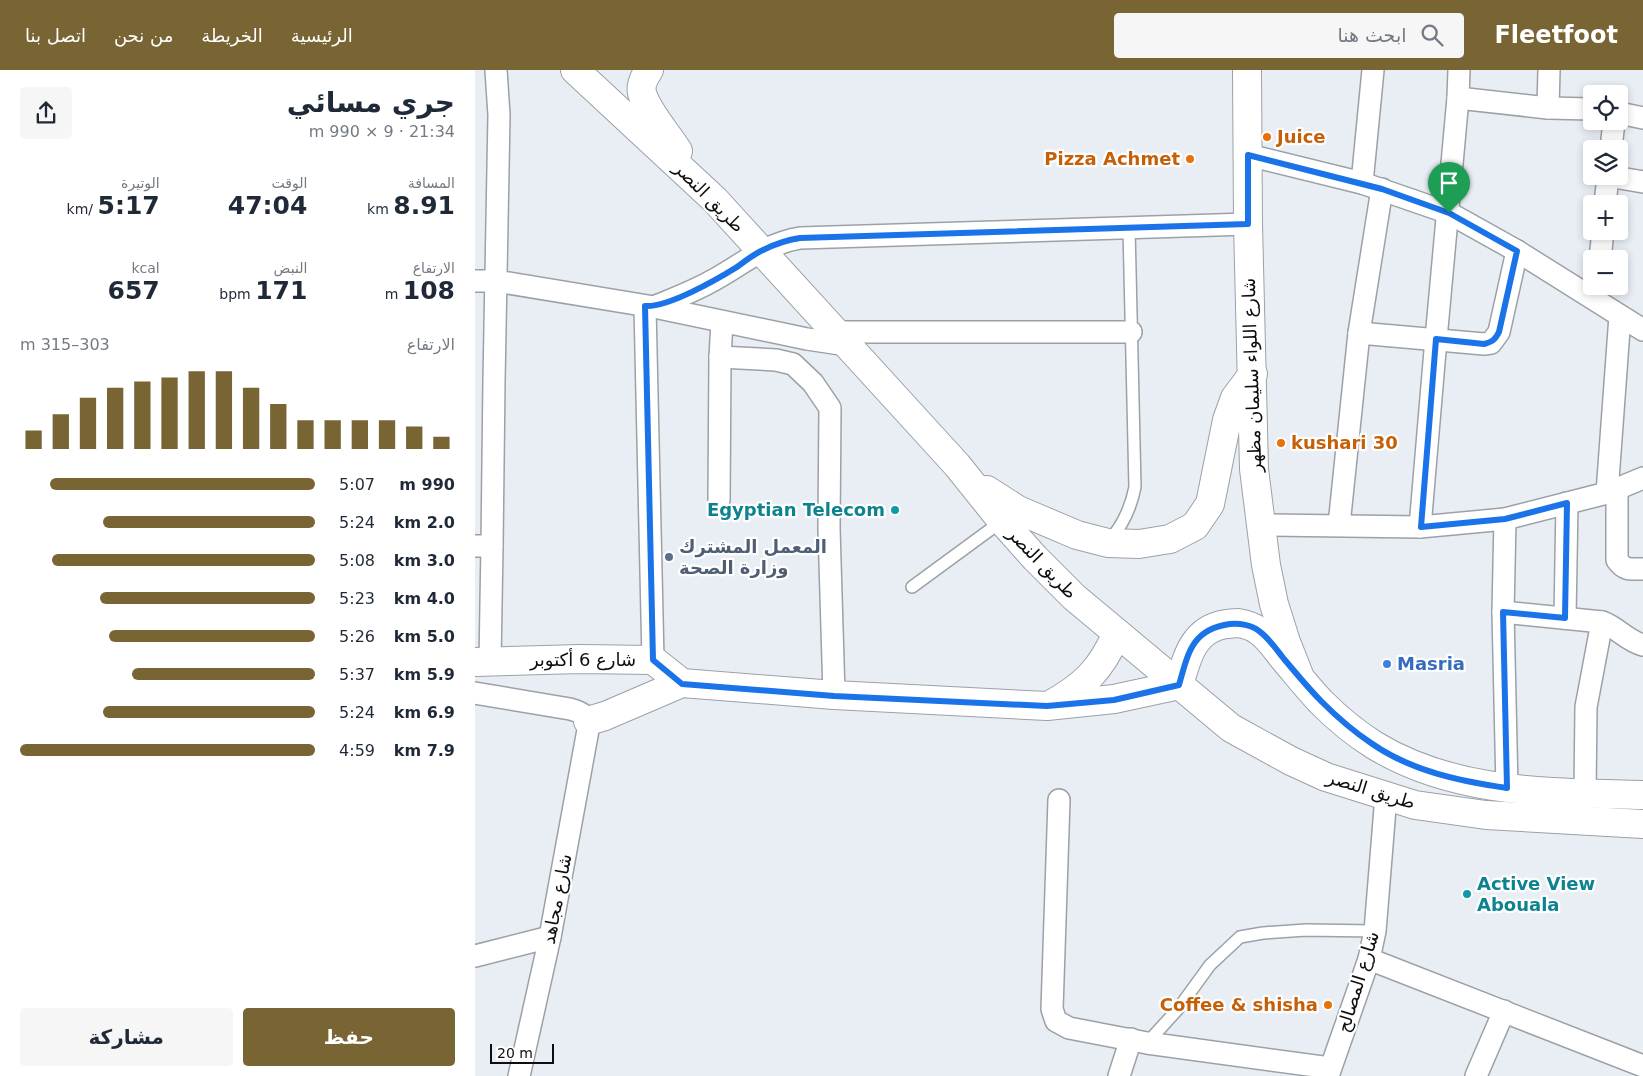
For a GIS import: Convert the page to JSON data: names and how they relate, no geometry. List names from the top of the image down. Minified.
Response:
{"streets":{"main road":["طريق النصر","شارع اللواء سليمان مظهر","شارع 6 أكتوبر"],"street":["شارع مجاهد","شارع المصالح"]},"crossings":[["طريق النصر","شارع اللواء سليمان مظهر"],["طريق النصر","شارع المصالح"]],"places":["Juice","Pizza Achmet","kushari 30","Egyptian Telecom","المعمل المشترك وزارة الصحة","Masria","Active View Abouala","Coffee & shisha"],"scale_bar":"20 m","page":{"header":"Fleetfoot","search":"ابحث هنا","nav":["الرئيسية","الخريطة","من نحن","اتصل بنا"],"heading":["جري مسائي","21:34 · 9 × 990 m"],"map_buttons":["+","−"],"stats":[["المسافة","8.91 km"],["الوقت","47:04"],["الوتيرة","5:17 /km"],["الارتفاع","108 m"],["النبض","171 bpm"],["kcal","657"]],"chart":["الارتفاع","303–315 m"],"list":[{"name":"990 m","note":"5:07"},{"name":"2.0 km","note":"5:24"},{"name":"3.0 km","note":"5:08"},{"name":"4.0 km","note":"5:23"},{"name":"5.0 km","note":"5:26"},{"name":"5.9 km","note":"5:37"},{"name":"6.9 km","note":"5:24"},{"name":"7.9 km","note":"4:59"}],"buttons":["حفظ","مشاركة"],"scale":"20 m"}}
